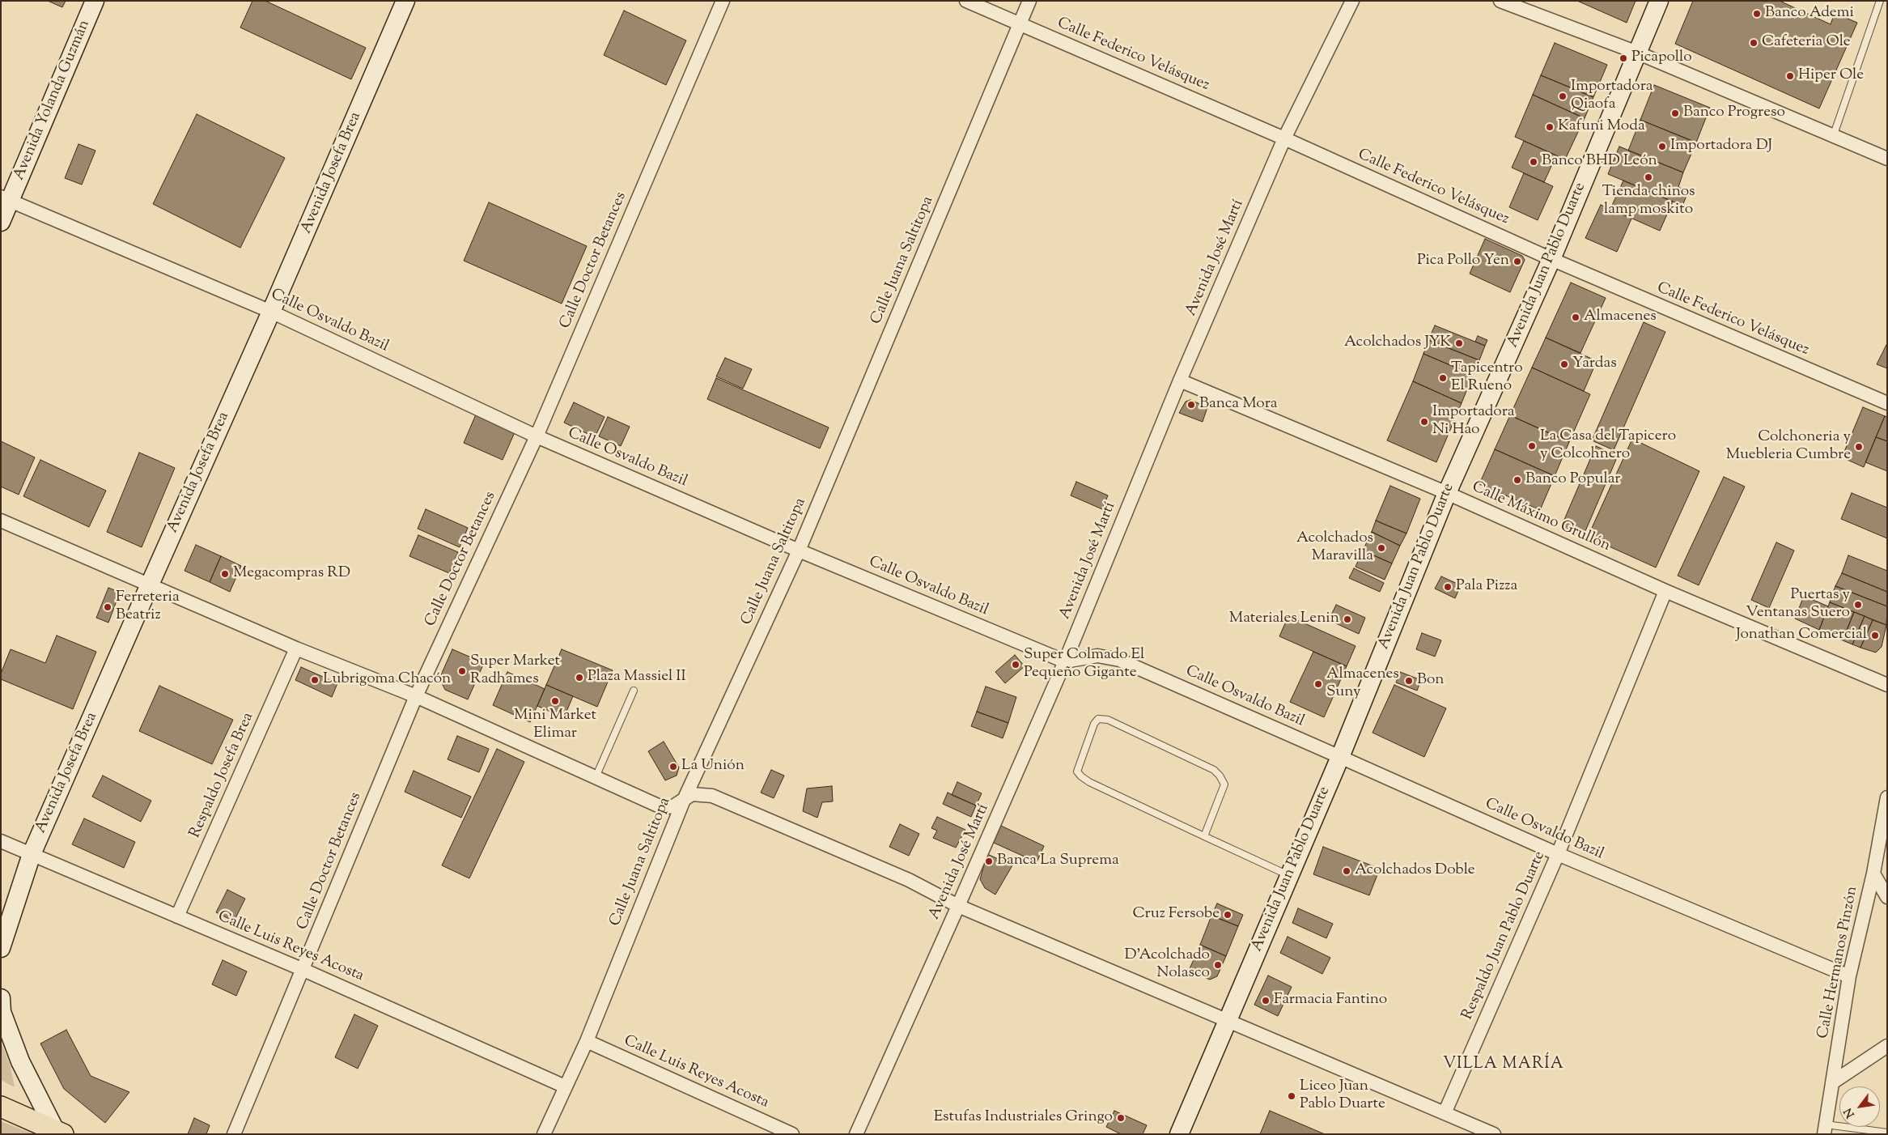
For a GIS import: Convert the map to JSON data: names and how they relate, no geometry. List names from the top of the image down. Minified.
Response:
{"streets":{"main road":["Avenida Yolanda Guzmán","Avenida Josefa Brea","Avenida Juan Pablo Duarte"],"street":["Calle Federico Velásquez","Avenida José Martí","Calle Doctor Betances","Calle Juana Saltitopa","Calle Osvaldo Bazil","Calle Máximo Grullón","Respaldo Josefa Brea","Respaldo Juan Pablo Duarte","Calle Luis Reyes Acosta","Calle Hermanos Pinzón"]},"crossings":[["Calle Federico Velásquez","Avenida José Martí"],["Calle Federico Velásquez","Calle Juana Saltitopa"],["Calle Federico Velásquez","Avenida Juan Pablo Duarte"],["Avenida Yolanda Guzmán","Calle Osvaldo Bazil"],["Avenida Josefa Brea","Calle Osvaldo Bazil"],["Avenida Josefa Brea","Calle Luis Reyes Acosta"],["Avenida José Martí","Calle Osvaldo Bazil"],["Avenida José Martí","Calle Máximo Grullón"],["Calle Doctor Betances","Calle Osvaldo Bazil"],["Calle Doctor Betances","Calle Luis Reyes Acosta"],["Calle Juana Saltitopa","Calle Osvaldo Bazil"],["Calle Juana Saltitopa","Calle Luis Reyes Acosta"],["Avenida Juan Pablo Duarte","Calle Osvaldo Bazil"],["Avenida Juan Pablo Duarte","Calle Máximo Grullón"],["Calle Osvaldo Bazil","Respaldo Juan Pablo Duarte"],["Calle Osvaldo Bazil","Calle Hermanos Pinzón"],["Calle Máximo Grullón","Respaldo Juan Pablo Duarte"],["Respaldo Josefa Brea","Calle Luis Reyes Acosta"]],"districts":["VILLA MARÍA"],"places":["Banco Ademi","Cafeteria Ole","Picapollo","Hiper Ole","Importadora Qiaofa","Banco Progreso","Kafuni Moda","Importadora DJ","Banco BHD León","Tienda chinos lamp moskito","Pica Pollo Yen","Almacenes","Acolchados JYK","Yardas","Tapicentro El Rueno","Banca Mora","Importadora Ni Hao","La Casa del Tapicero y Colcohnero","Colchoneria y Muebleria Cumbre","Banco Popular","Acolchados Maravilla","Megacompras RD","Pala Pizza","Puertas y Ventanas Suero","Ferreteria Beatriz","Materiales Lenin","Jonathan Comercial","Super Colmado El Pequeño Gigante","Super Market Radhames","Plaza Massiel II","Lubrigoma Chacón","Bon","Almacenes Suny","Mini Market Elimar","La Unión","Banca La Suprema","Acolchados Doble","Cruz Fersobe","D'Acolchado Nolasco","Farmacia Fantino","Liceo Juan Pablo Duarte","Estufas Industriales Gringo"],"north":"bottom left"}
